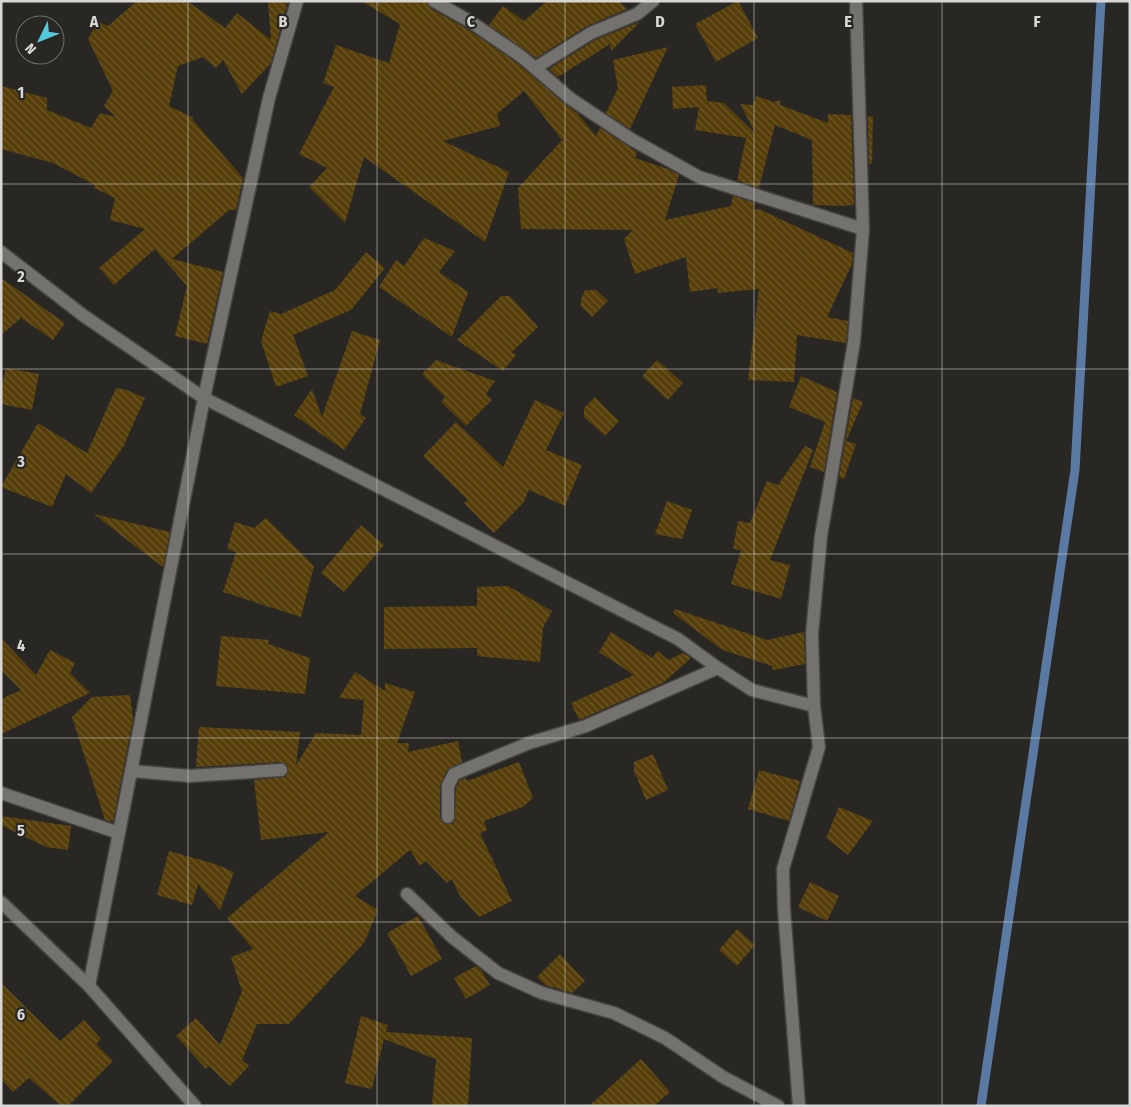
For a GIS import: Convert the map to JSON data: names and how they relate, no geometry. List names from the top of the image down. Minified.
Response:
{"north":"bottom left","grid":{"columns":["A","B","C","D","E","F"],"rows":["1","2","3","4","5","6"]}}
